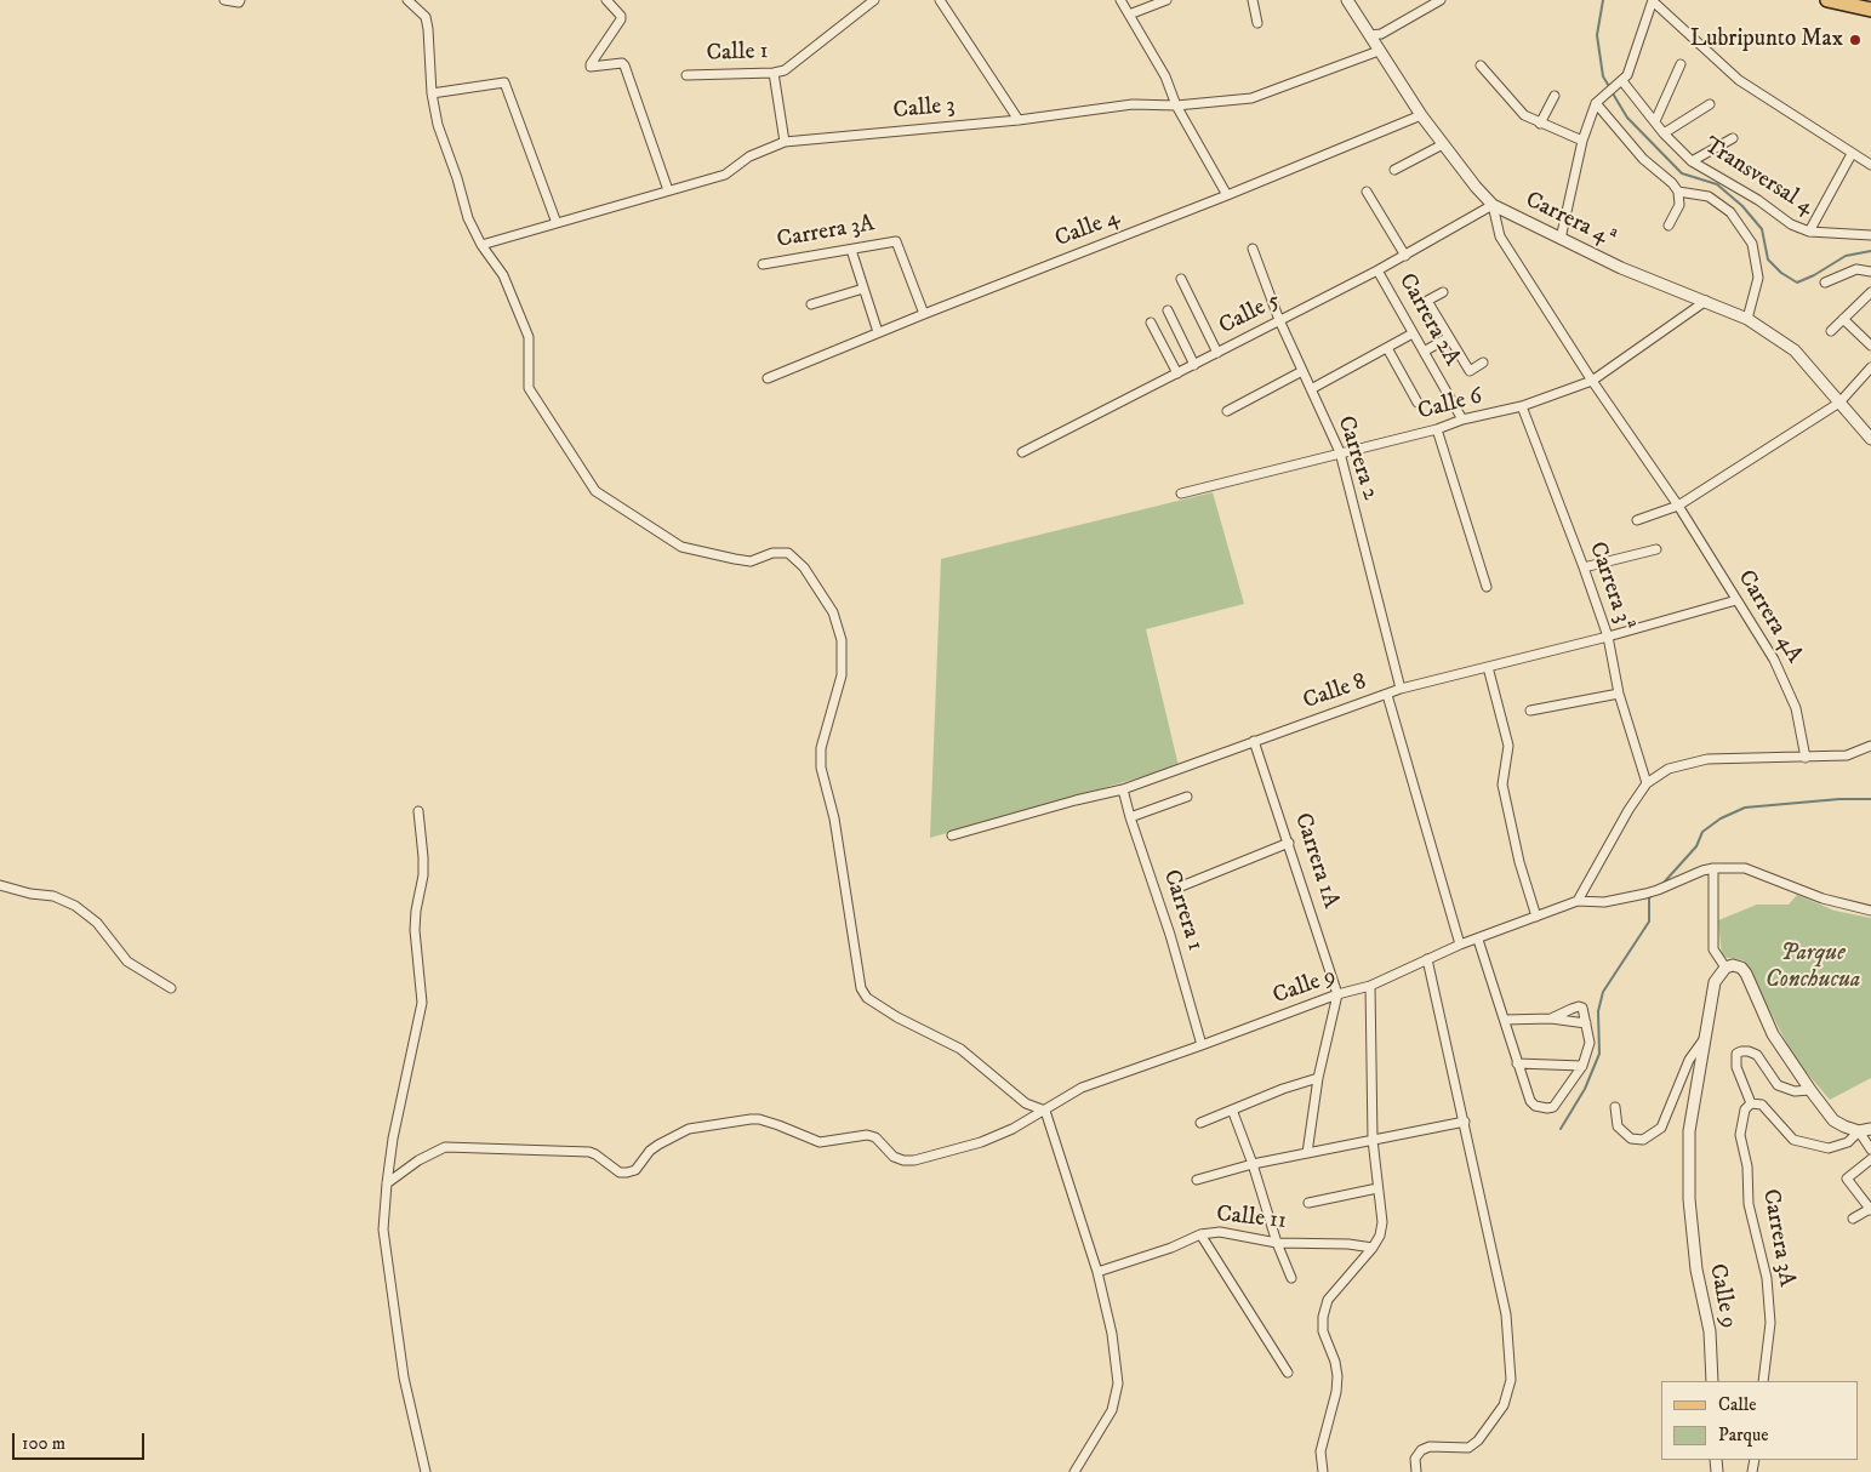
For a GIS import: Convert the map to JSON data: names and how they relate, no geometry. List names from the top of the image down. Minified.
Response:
{"streets":{"street":["Calle 1","Calle 3","Transversal 4","Carrera 4ª","Calle 4","Carrera 3A","Calle 5","Carrera 2A","Calle 6","Carrera 2","Carrera 3ª","Carrera 4A","Calle 8","Carrera 1A","Carrera 1","Calle 9","Calle 11"]},"crossings":[["Calle 3","Carrera 4ª"],["Carrera 4ª","Calle 4"],["Carrera 4ª","Calle 5"],["Carrera 4ª","Calle 6"],["Carrera 4ª","Carrera 4A"],["Calle 4","Carrera 3A"],["Calle 5","Carrera 2A"],["Calle 5","Carrera 2"],["Calle 5","Carrera 4A"],["Carrera 2A","Calle 6"],["Calle 6","Carrera 2"],["Calle 6","Carrera 3ª"],["Calle 6","Carrera 4A"],["Carrera 2","Calle 8"],["Carrera 3ª","Calle 8"],["Carrera 4A","Calle 8"],["Calle 8","Carrera 1A"],["Calle 8","Carrera 1"],["Carrera 1A","Calle 9"],["Carrera 1","Calle 9"]],"parks":["Parque Conchucua"],"places":["Lubripunto Max"],"legend":["Calle","Parque"],"scale_bar":"100 m"}
